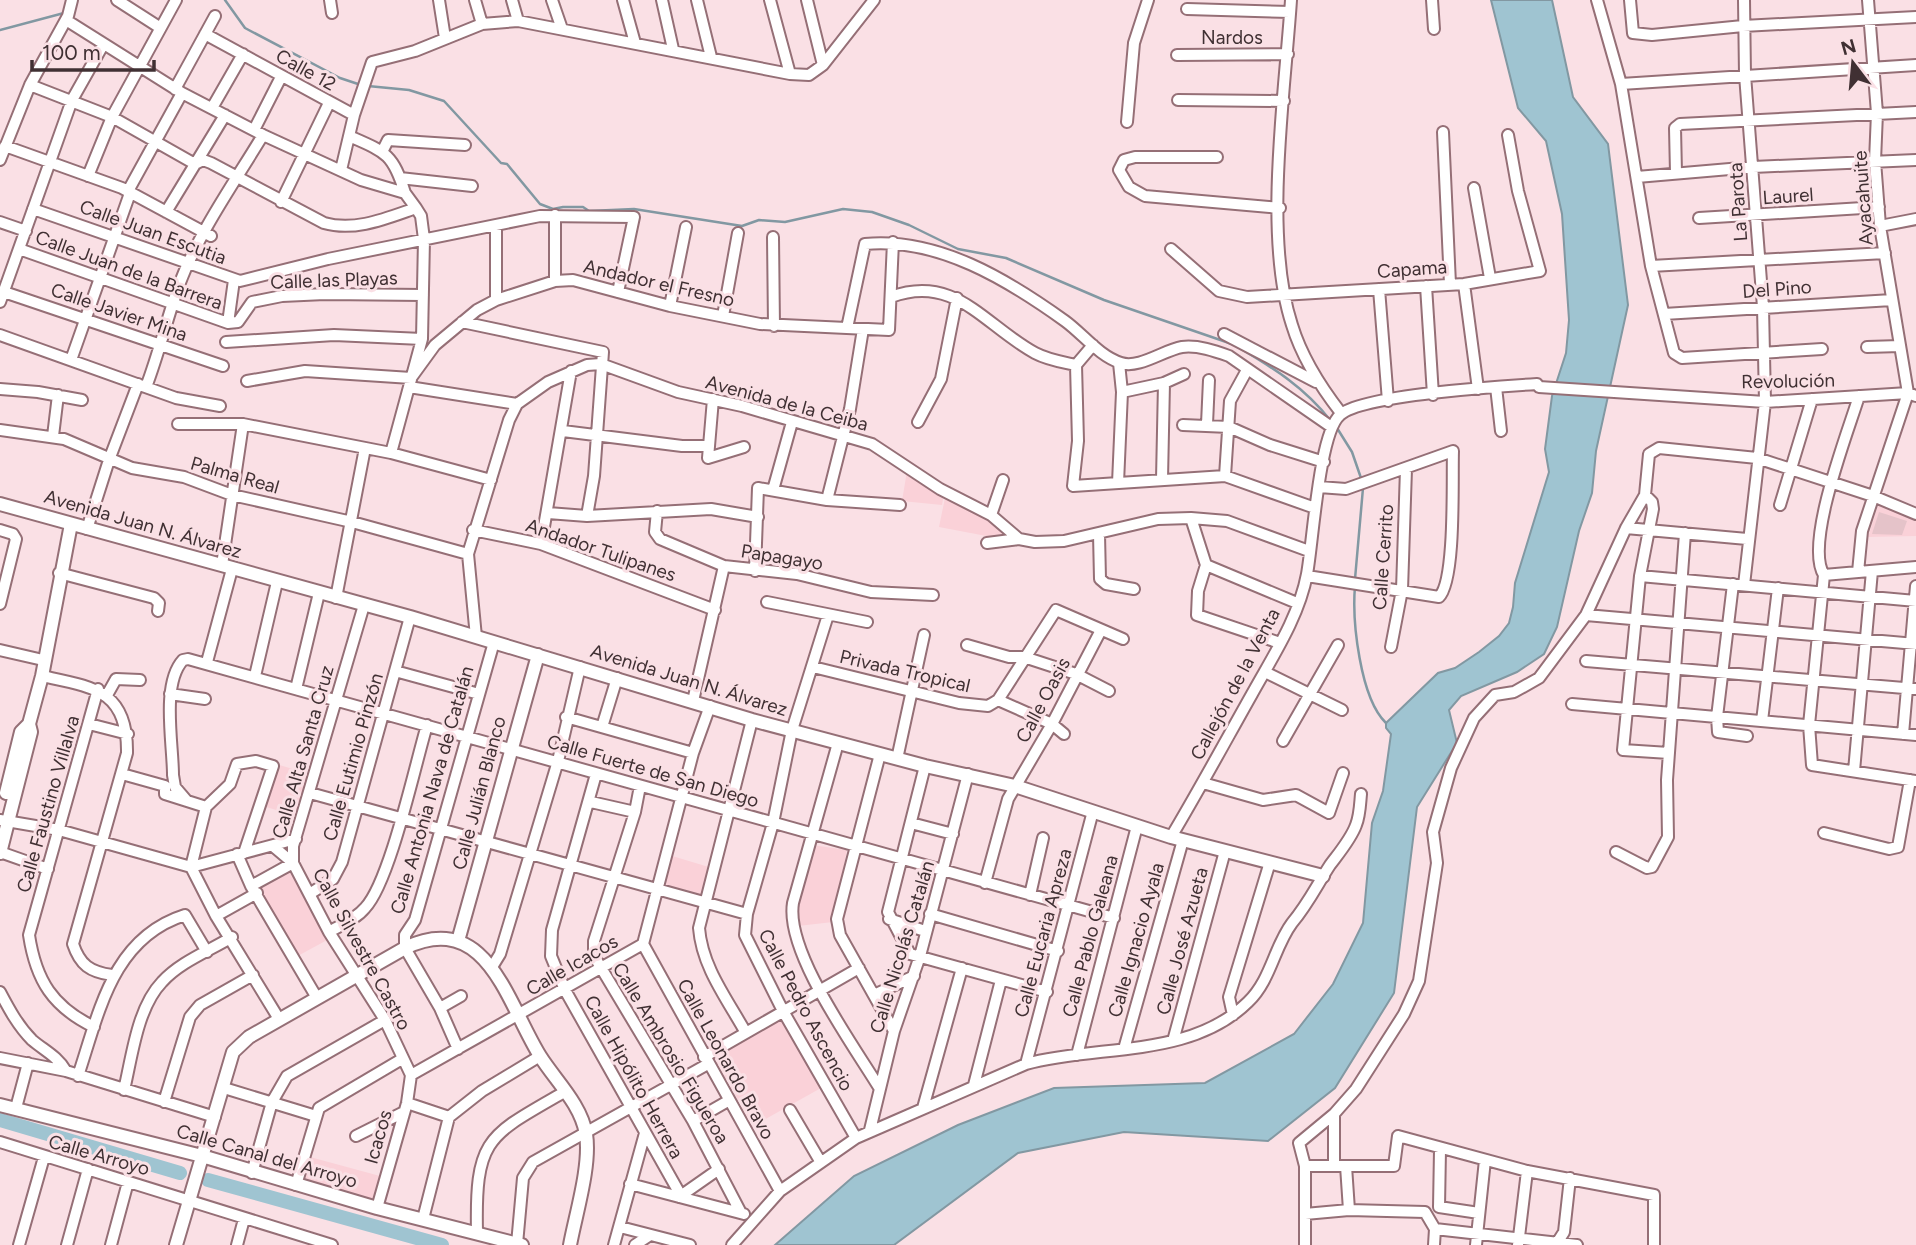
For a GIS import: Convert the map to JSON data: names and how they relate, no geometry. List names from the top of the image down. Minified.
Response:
{"streets":{"main road":["Avenida Juan N. Álvarez","Calle Julián Blanco","Calle Canal del Arroyo"],"street":["Nardos","Calle 12","Laurel","Ayacahuite","La Parota","Calle Juan Escutia","Capama","Calle Juan de la Barrera","Calle las Playas","Andador el Fresno","Del Pino","Calle Javier Mina","Revolución","Avenida de la Ceiba","Palma Real","Andador Tulipanes","Papagayo","Calle Cerrito","Privada Tropical","Callejón de la Venta","Calle Oasis","Calle Alta Santa Cruz","Calle Eutimio Pinzón","Calle Fuerte de San Diego","Calle Antonia Nava de Catalán","Calle Faustino Villalva","Calle Eucaria Apreza","Calle Pablo Galeana","Calle Ignacio Ayala","Calle José Azueta","Calle Nicolás Catalán","Calle Silvestre Castro","Calle Icacos","Calle Pedro Ascencio","Calle Ambrosio Figueroa","Calle Leonardo Bravo","Calle Hipólito Herrera","Icacos","Calle Arroyo"]},"crossings":[["Laurel","Ayacahuite"],["Laurel","La Parota"],["Ayacahuite","Del Pino"],["Ayacahuite","Revolución"],["La Parota","Del Pino"],["La Parota","Revolución"],["Calle Juan Escutia","Andador el Fresno"],["Calle Juan de la Barrera","Calle las Playas"],["Revolución","Callejón de la Venta"],["Avenida Juan N. Álvarez","Callejón de la Venta"],["Avenida Juan N. Álvarez","Calle Oasis"],["Avenida Juan N. Álvarez","Calle Alta Santa Cruz"],["Avenida Juan N. Álvarez","Calle Eutimio Pinzón"],["Avenida Juan N. Álvarez","Calle Antonia Nava de Catalán"],["Avenida Juan N. Álvarez","Calle Julián Blanco"],["Avenida Juan N. Álvarez","Calle Eucaria Apreza"],["Avenida Juan N. Álvarez","Calle Pablo Galeana"],["Avenida Juan N. Álvarez","Calle Ignacio Ayala"],["Avenida Juan N. Álvarez","Calle José Azueta"],["Avenida Juan N. Álvarez","Calle Nicolás Catalán"],["Avenida Juan N. Álvarez","Calle Icacos"],["Avenida Juan N. Álvarez","Calle Pedro Ascencio"],["Privada Tropical","Calle Oasis"],["Privada Tropical","Calle Pedro Ascencio"],["Callejón de la Venta","Calle Ignacio Ayala"],["Calle Oasis","Calle Fuerte de San Diego"],["Calle Alta Santa Cruz","Calle Fuerte de San Diego"],["Calle Alta Santa Cruz","Calle Silvestre Castro"],["Calle Eutimio Pinzón","Calle Fuerte de San Diego"],["Calle Eutimio Pinzón","Calle Silvestre Castro"],["Calle Fuerte de San Diego","Calle Antonia Nava de Catalán"],["Calle Fuerte de San Diego","Calle Julián Blanco"],["Calle Fuerte de San Diego","Calle Eucaria Apreza"],["Calle Fuerte de San Diego","Calle Pablo Galeana"],["Calle Fuerte de San Diego","Calle Nicolás Catalán"],["Calle Fuerte de San Diego","Calle Icacos"],["Calle Fuerte de San Diego","Calle Pedro Ascencio"],["Calle Fuerte de San Diego","Calle Ambrosio Figueroa"],["Calle Fuerte de San Diego","Calle Hipólito Herrera"],["Calle Silvestre Castro","Calle Icacos"],["Calle Silvestre Castro","Icacos"],["Calle Icacos","Calle Ambrosio Figueroa"],["Calle Icacos","Calle Leonardo Bravo"],["Calle Icacos","Calle Hipólito Herrera"],["Calle Icacos","Icacos"],["Icacos","Calle Canal del Arroyo"]],"scale_bar":"100 m","north":"top"}
